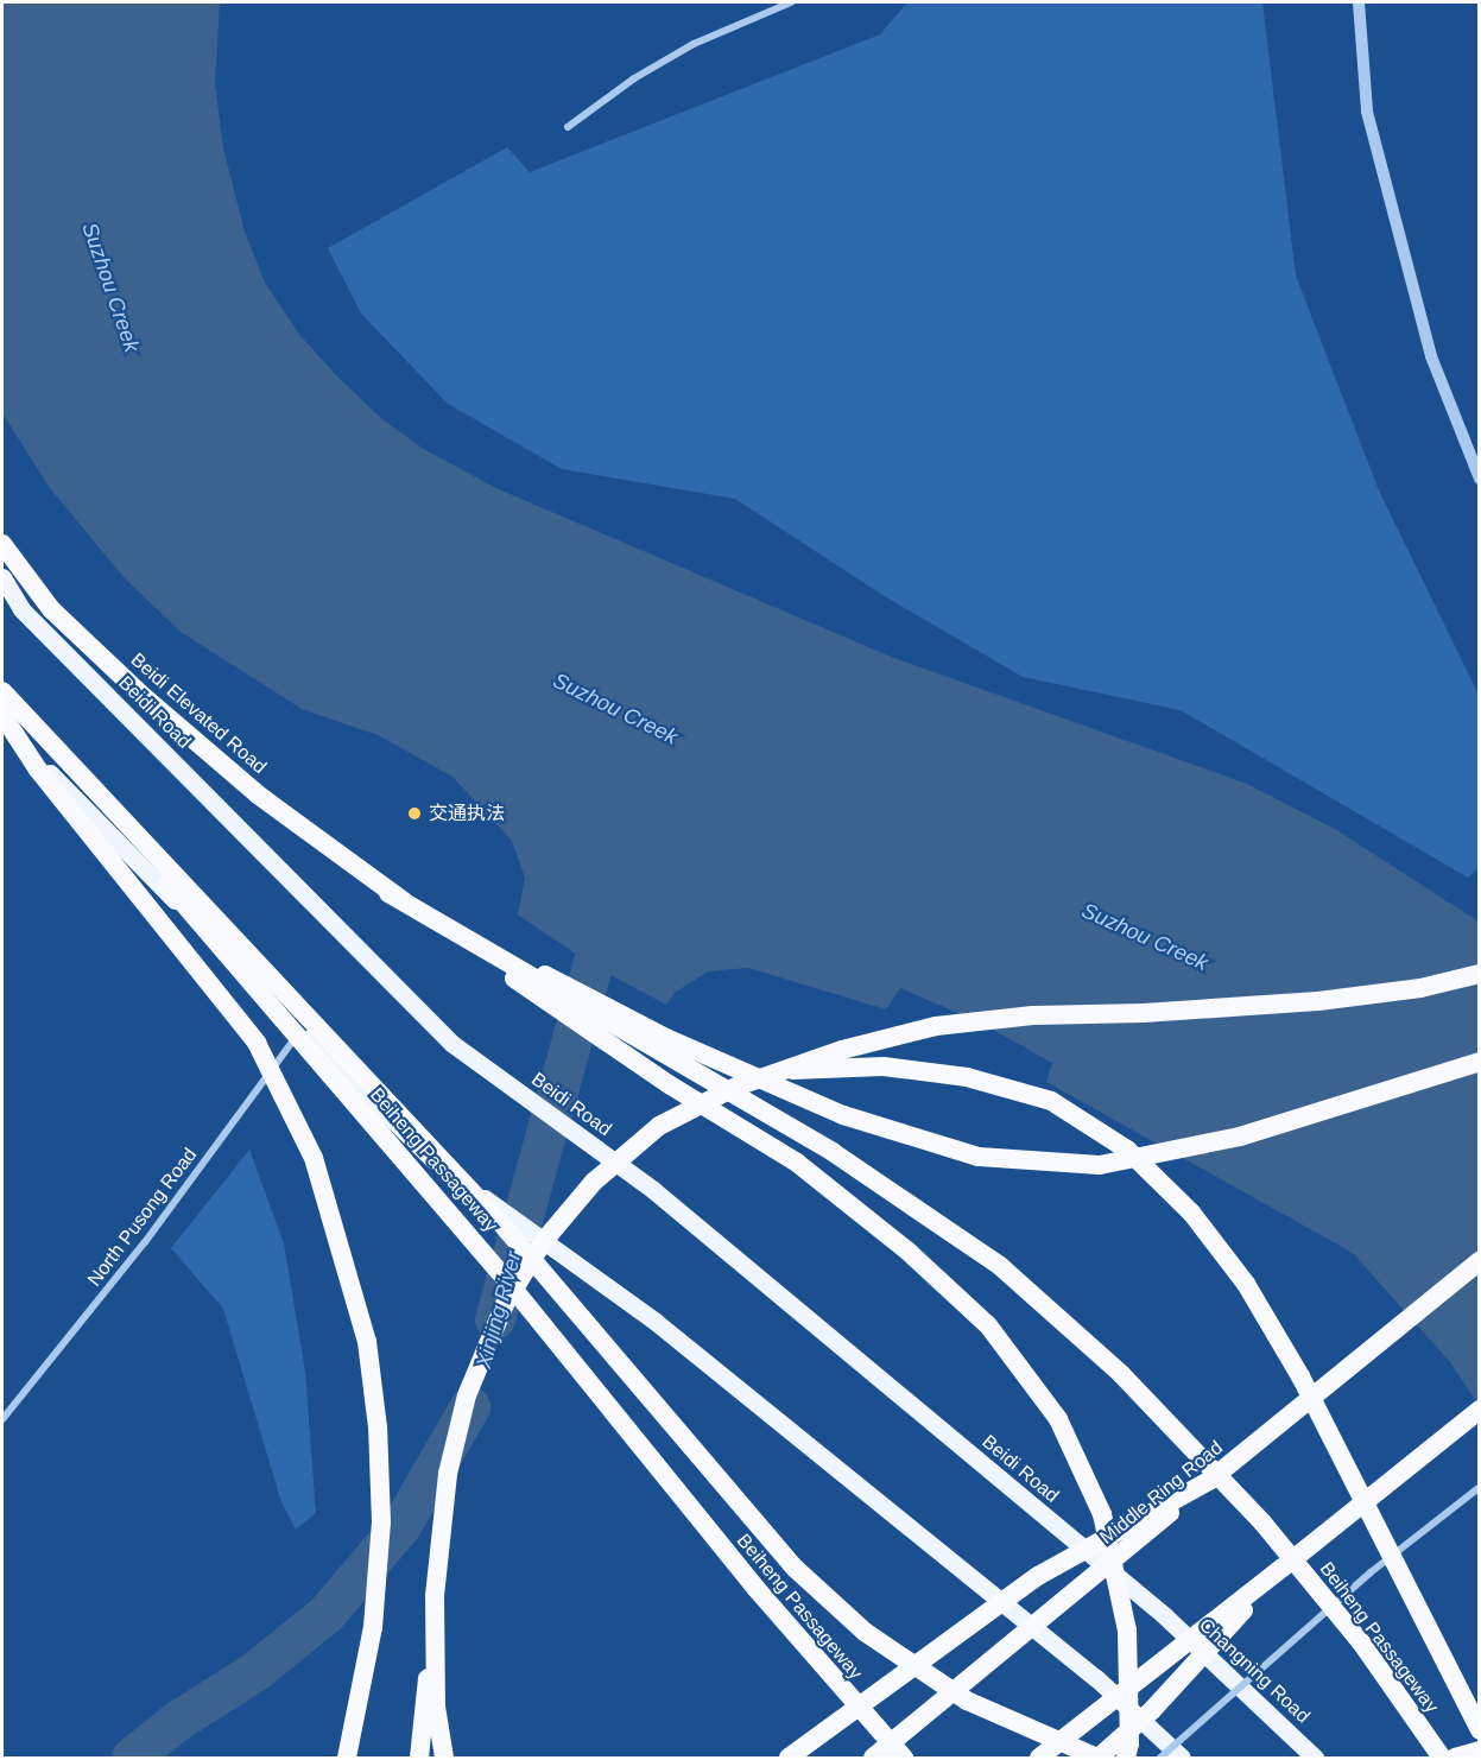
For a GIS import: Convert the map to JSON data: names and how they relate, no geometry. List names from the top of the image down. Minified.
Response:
{"streets":{"highway":["Beidi Elevated Road","Beiheng Passageway","Middle Ring Road"],"main road":["Beidi Road","Changning Road"],"street":["North Pusong Road"]},"crossings":[["Beidi Road","Changning Road"],["Beidi Elevated Road","Beiheng Passageway"]],"water":["Suzhou Creek","Xinjing River"],"places":["交通执法"]}
